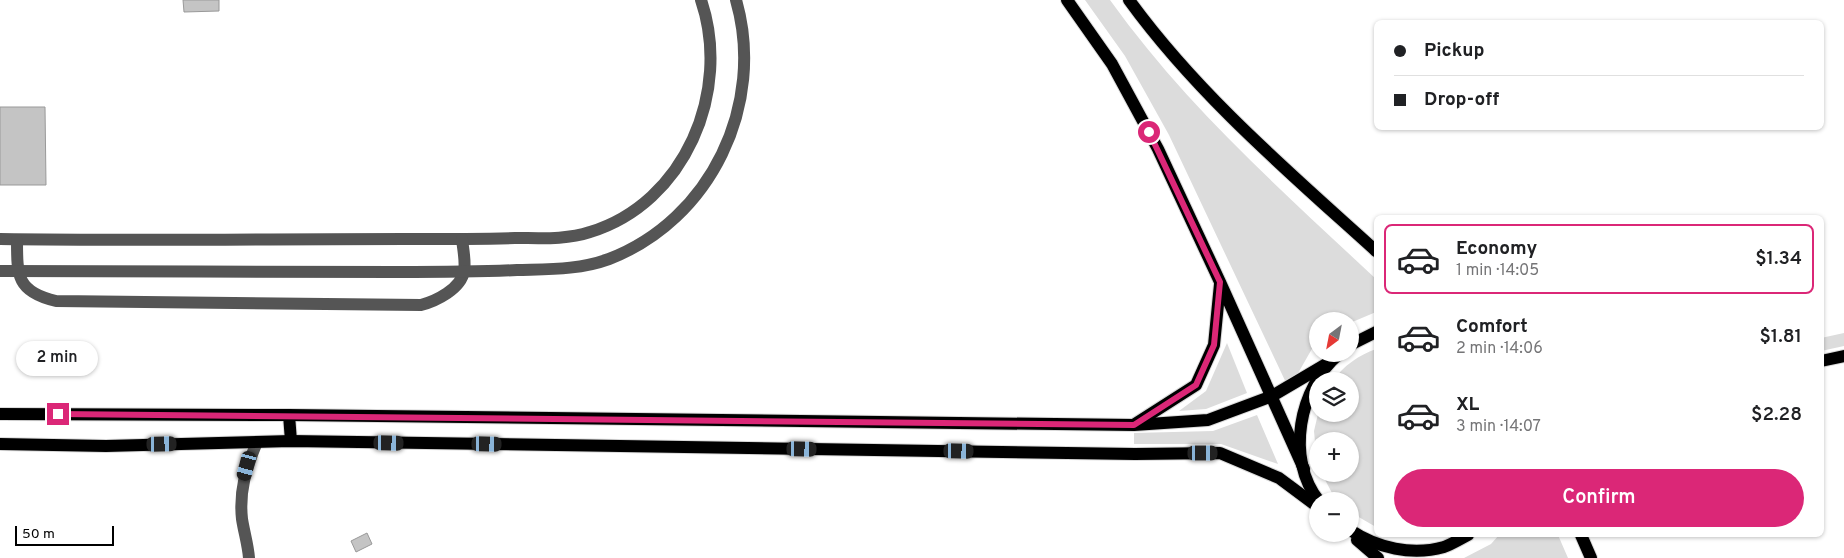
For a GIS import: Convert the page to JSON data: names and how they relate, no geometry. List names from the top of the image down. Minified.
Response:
{"scale_bar":"50 m","north":"bottom left","page":{"banner":["Pickup","Drop-off"],"list":[{"name":"Economy","note":"1 min · 14:05","value":"$1.34"},{"name":"Comfort","note":"2 min · 14:06","value":"$1.81"},{"name":"XL","note":"3 min · 14:07","value":"$2.28"}],"map_buttons":["+","−"],"bubble":"2 min","buttons":"Confirm","scale":"50 m"}}
